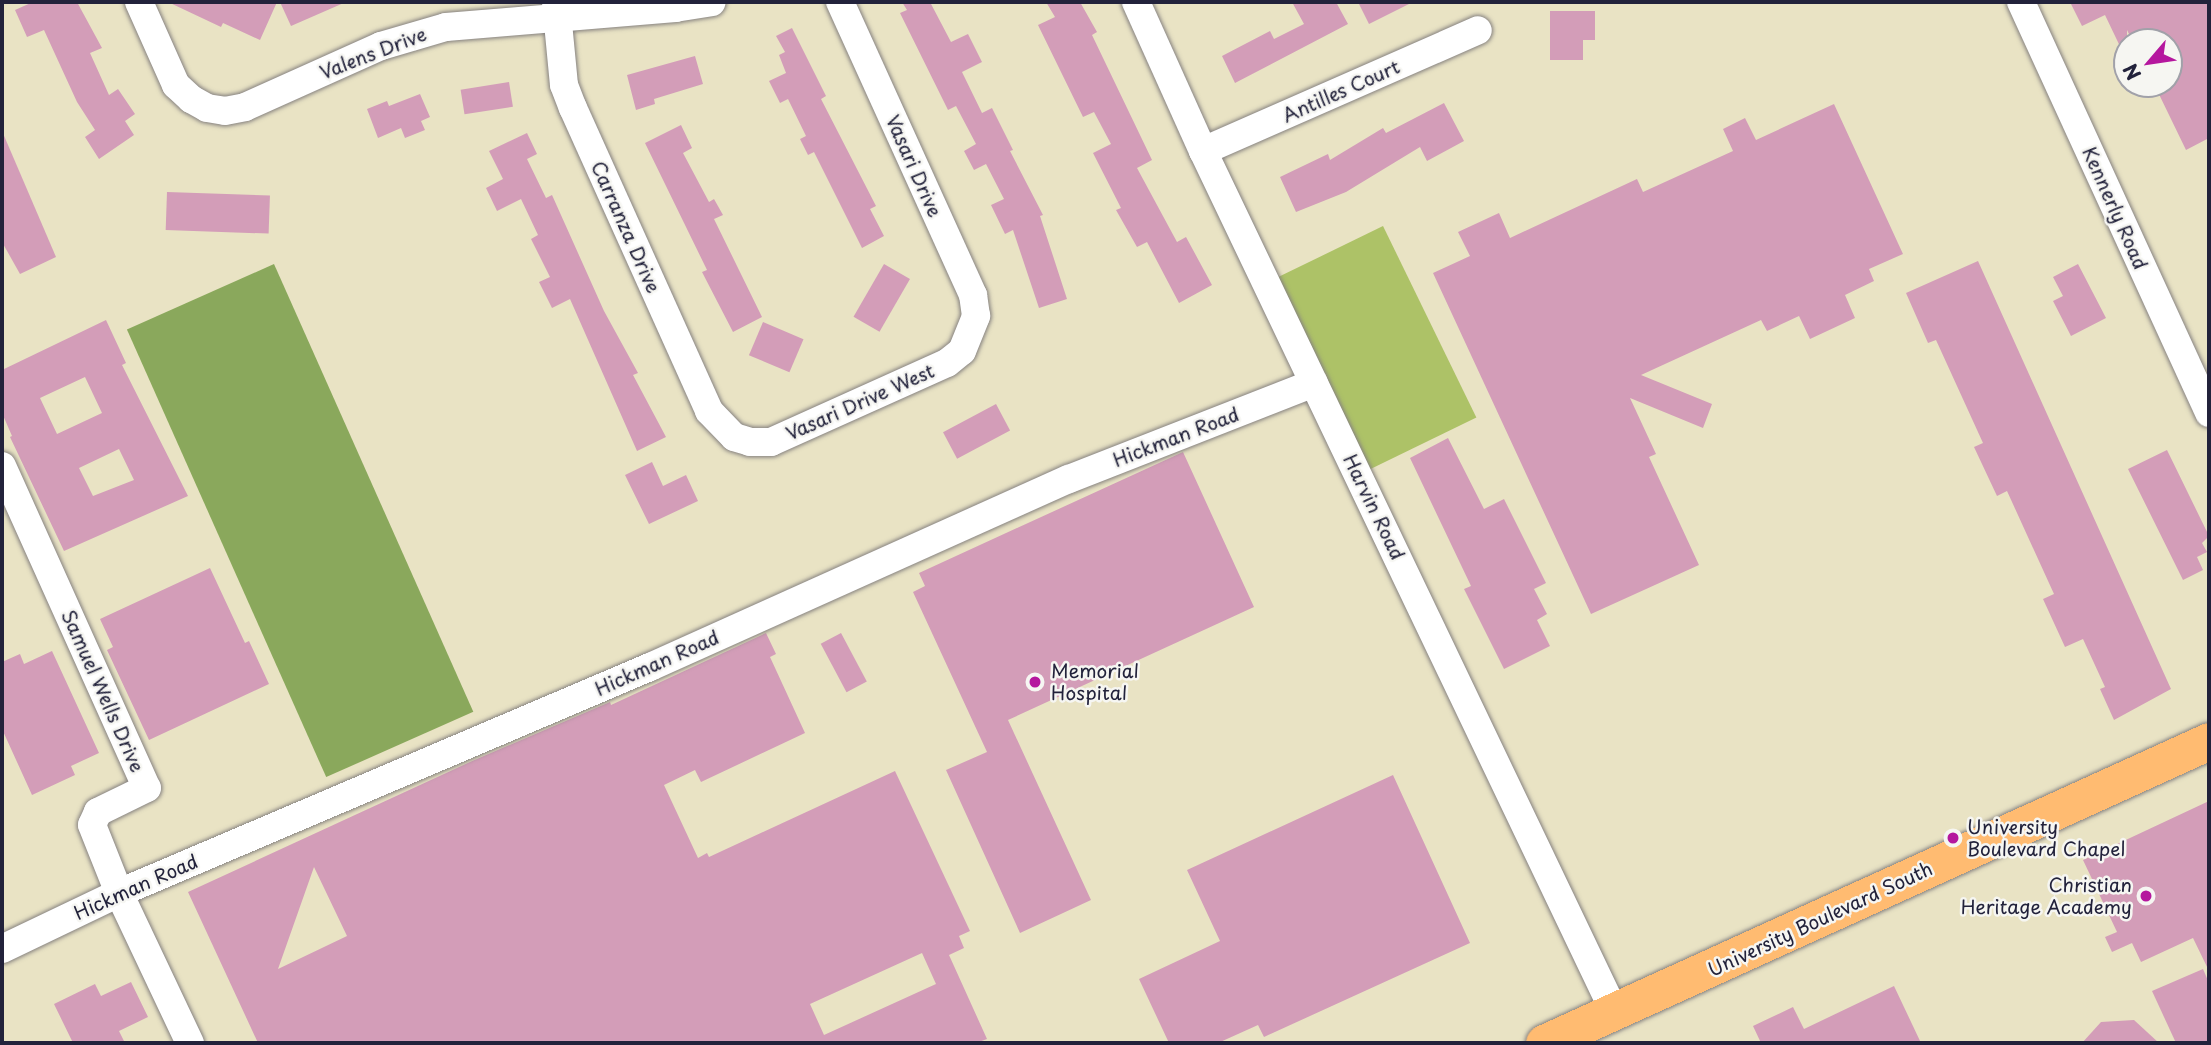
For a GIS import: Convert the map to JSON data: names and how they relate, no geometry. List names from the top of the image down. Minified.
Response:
{"streets":{"main road":["University Boulevard South"],"street":["Valens Drive","Antilles Court","Vasari Drive","Kennerly Road","Carranza Drive","Vasari Drive West","Hickman Road","Harvin Road","Samuel Wells Drive"]},"crossings":[["Valens Drive","Carranza Drive"],["Antilles Court","Harvin Road"],["Vasari Drive","Vasari Drive West"],["Carranza Drive","Vasari Drive West"],["Hickman Road","Harvin Road"],["Hickman Road","Samuel Wells Drive"],["Harvin Road","University Boulevard South"]],"places":["Memorial Hospital","University Boulevard Chapel","Christian Heritage Academy"],"north":"bottom left"}
